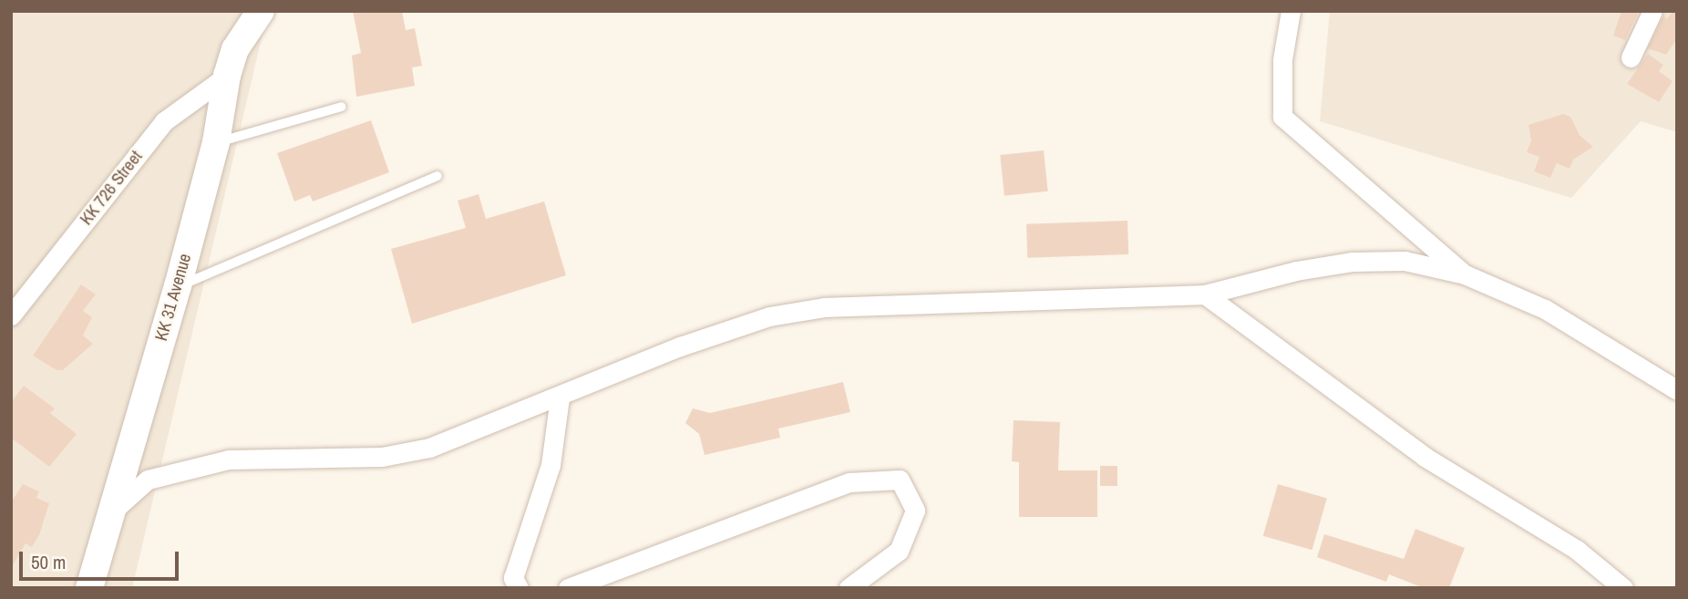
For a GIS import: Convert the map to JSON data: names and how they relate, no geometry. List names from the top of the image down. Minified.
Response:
{"streets":{"main road":["KK 31 Avenue"],"street":["KK 726 Street"]},"crossings":[["KK 726 Street","KK 31 Avenue"]],"scale_bar":"50 m"}
